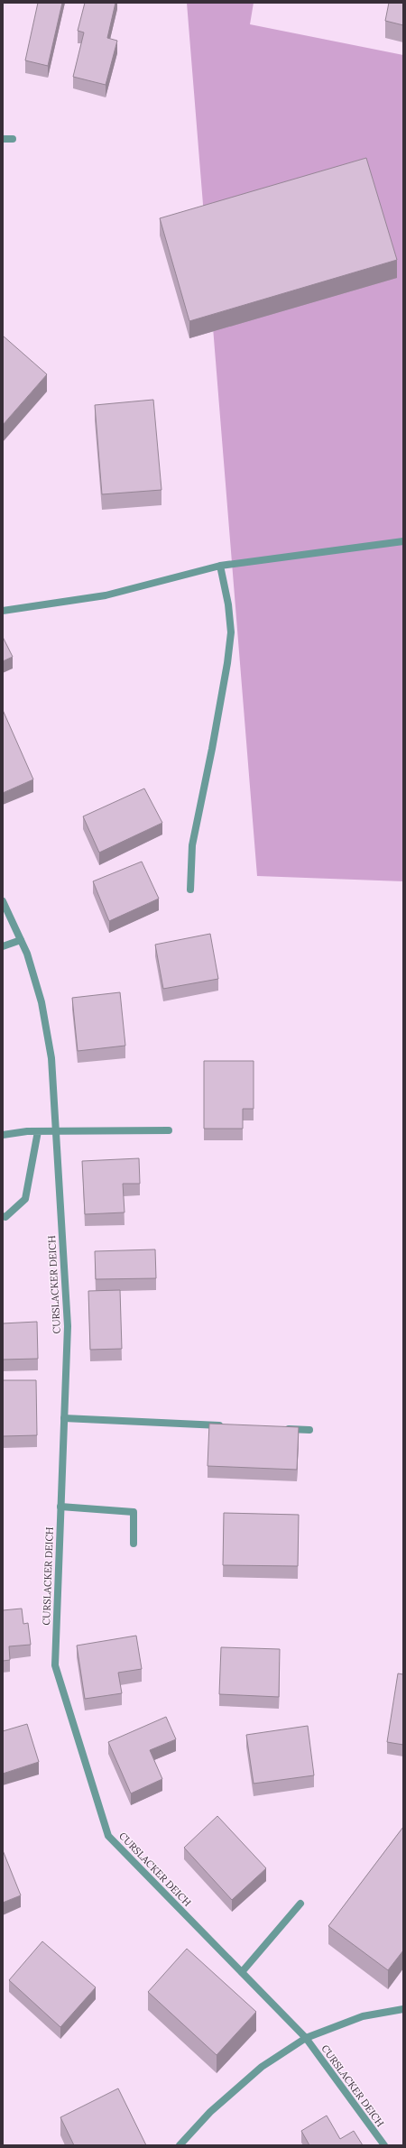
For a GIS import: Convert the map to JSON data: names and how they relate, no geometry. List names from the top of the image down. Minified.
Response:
{"streets":{"street":["CURSLACKER DEICH"]}}
